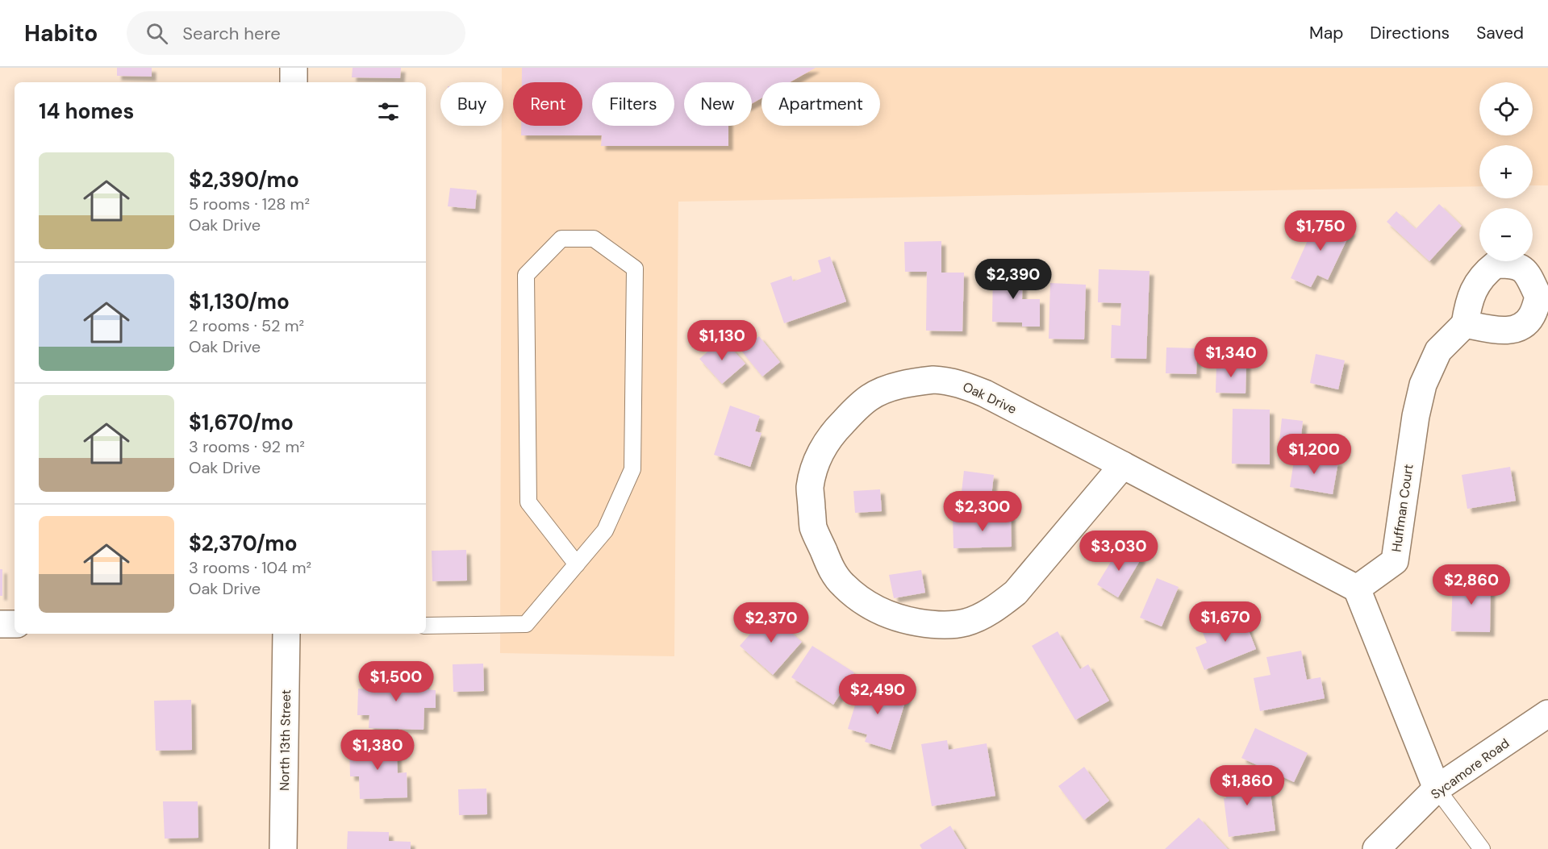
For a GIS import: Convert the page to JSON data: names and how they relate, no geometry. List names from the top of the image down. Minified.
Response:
{"streets":{"street":["Oak Drive","Huffman Court","North 13th Street","Sycamore Road"]},"crossings":[["Oak Drive","Huffman Court"]],"page":{"header":"Habito","search":"Search here","nav":["Map","Directions","Saved"],"map_buttons":["+","−"],"chip":["Buy","Rent","Filters","New","Apartment"],"heading":"14 homes","list":[{"name":"$2,390/mo","note":"5 rooms · 128 m² · Oak Drive"},{"name":"$1,130/mo","note":"2 rooms · 52 m² · Oak Drive"},{"name":"$1,670/mo","note":"3 rooms · 92 m² · Oak Drive"},{"name":"$2,370/mo","note":"3 rooms · 104 m² · Oak Drive"}],"price":["$1,750","$2,390","$1,130","$1,340","$1,200","$2,300","$3,030","$2,860","$1,670","$2,370","$1,500","$2,490","$1,380","$1,860"]}}
